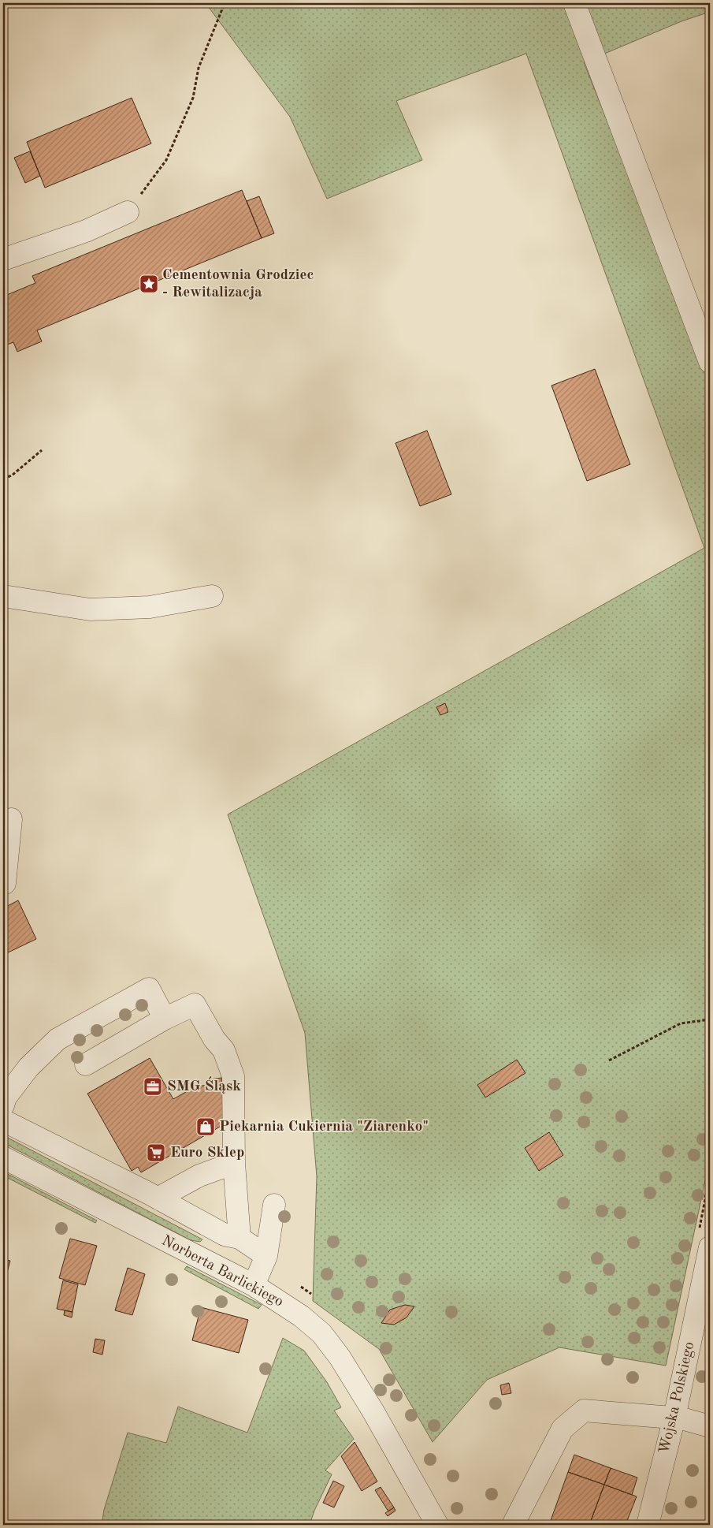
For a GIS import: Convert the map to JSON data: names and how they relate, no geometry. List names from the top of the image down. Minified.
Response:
{"streets":{"street":["Norberta Barlickiego","Wojska Polskiego"]},"places":{"place":["Cementownia Grodziec - Rewitalizacja"],"office":["SMG Śląsk"],"shop":["Piekarnia Cukiernia \"Ziarenko\""],"supermarket":["Euro Sklep"]}}
